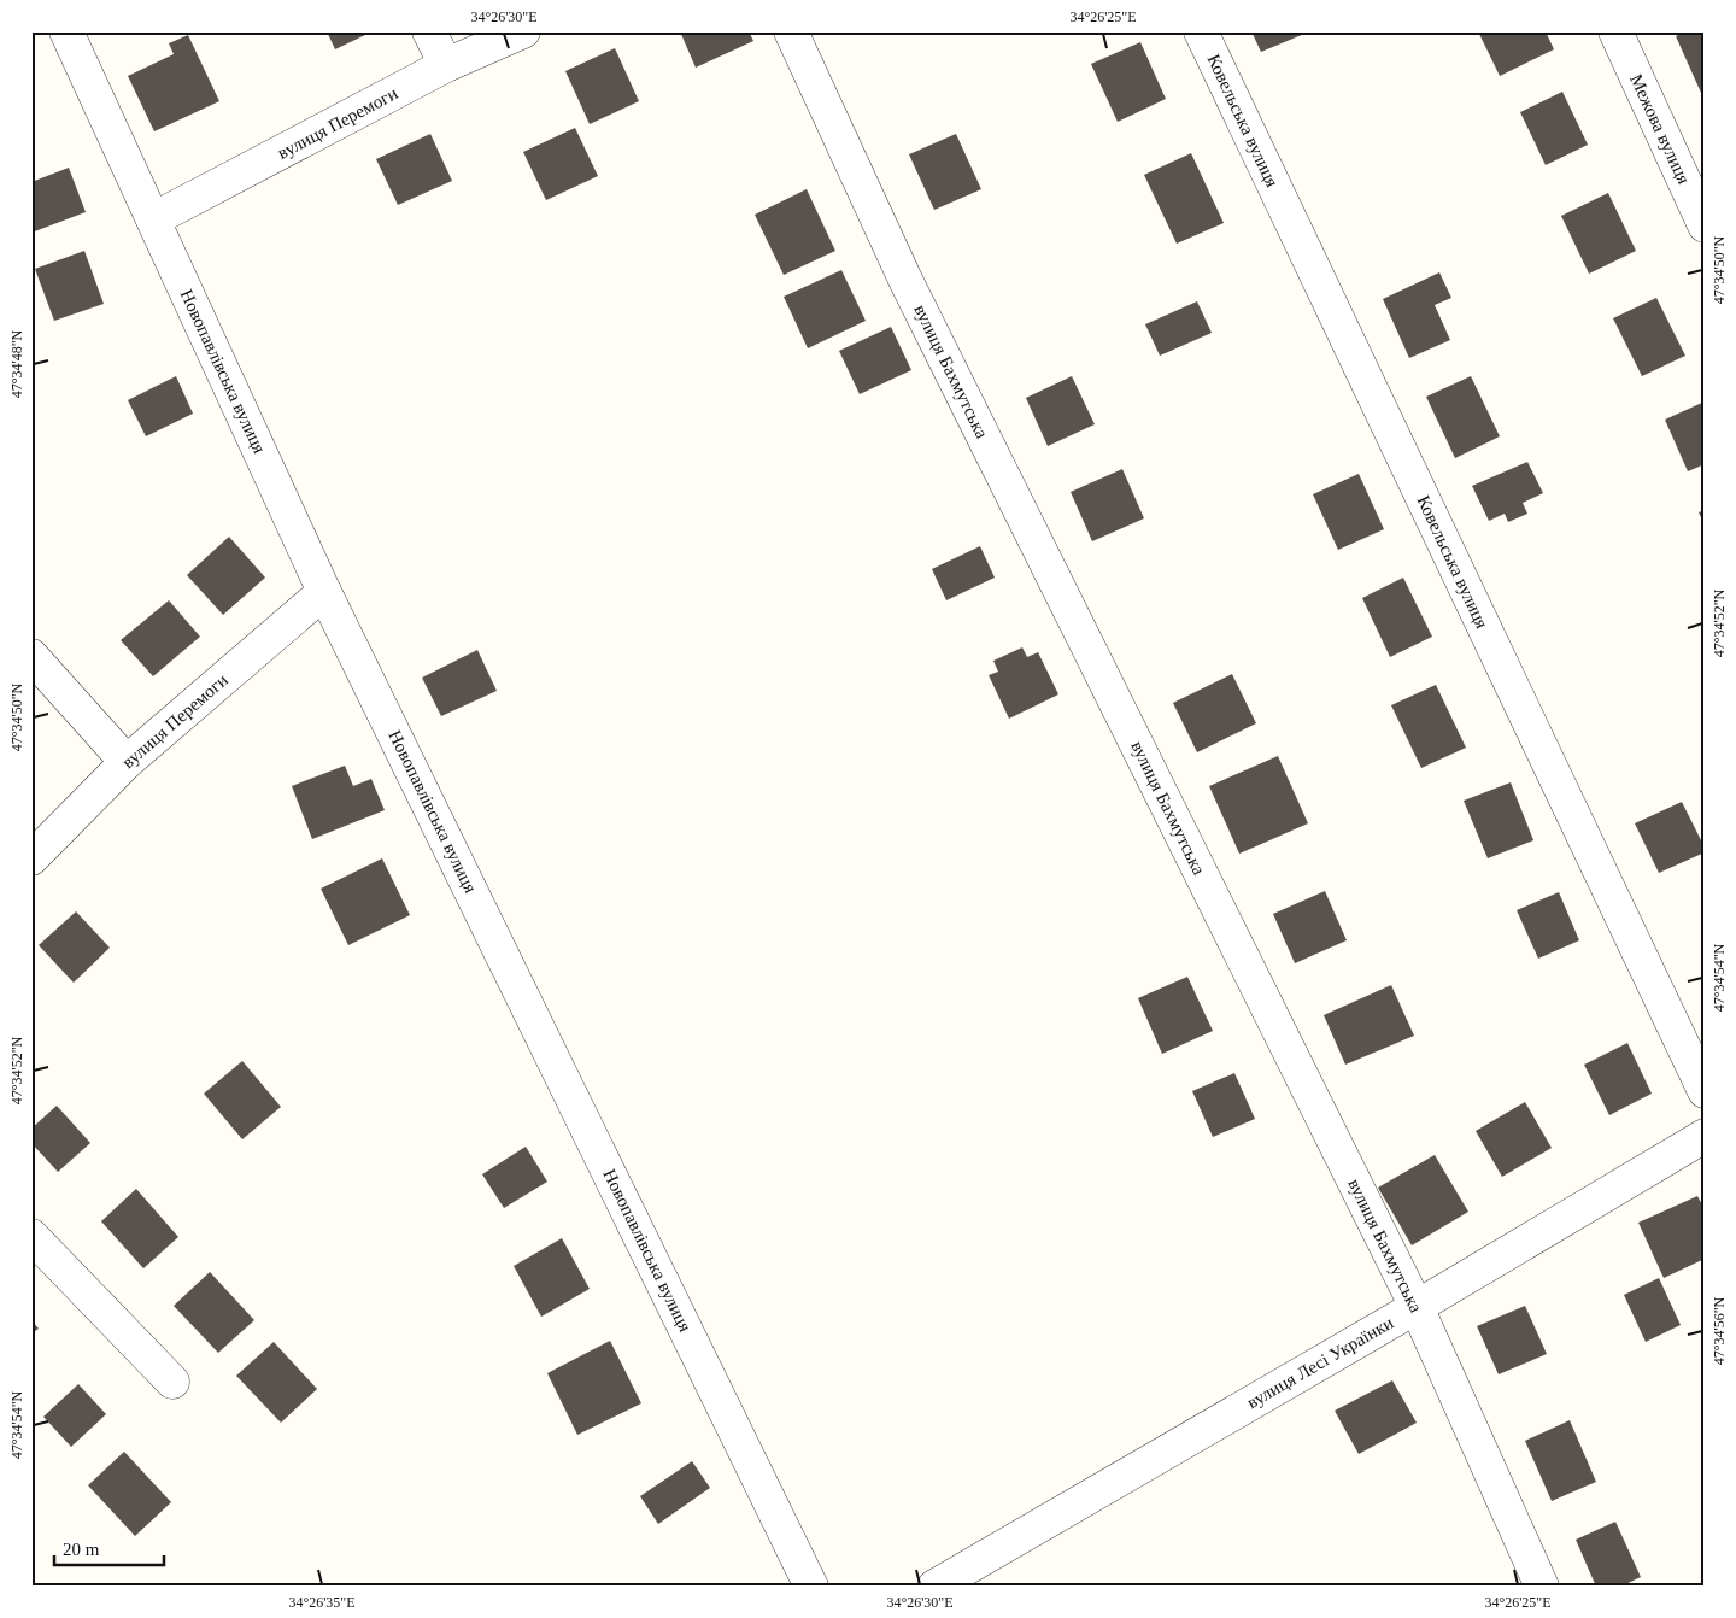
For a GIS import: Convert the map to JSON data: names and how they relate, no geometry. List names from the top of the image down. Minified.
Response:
{"streets":{"street":["Ковельська вулиця","вулиця Перемоги","Межова вулиця","Новопавлівська вулиця","вулиця Бахмутська","вулиця Лесі Українки"]},"crossings":[["вулиця Перемоги","Новопавлівська вулиця"],["вулиця Бахмутська","вулиця Лесі Українки"]],"scale_bar":"20 m","coordinates":["34°26'30\"E","34°26'25\"E","47°34'50\"N","47°34'48\"N","47°34'52\"N","47°34'54\"N","47°34'56\"N","34°26'35\"E"]}
